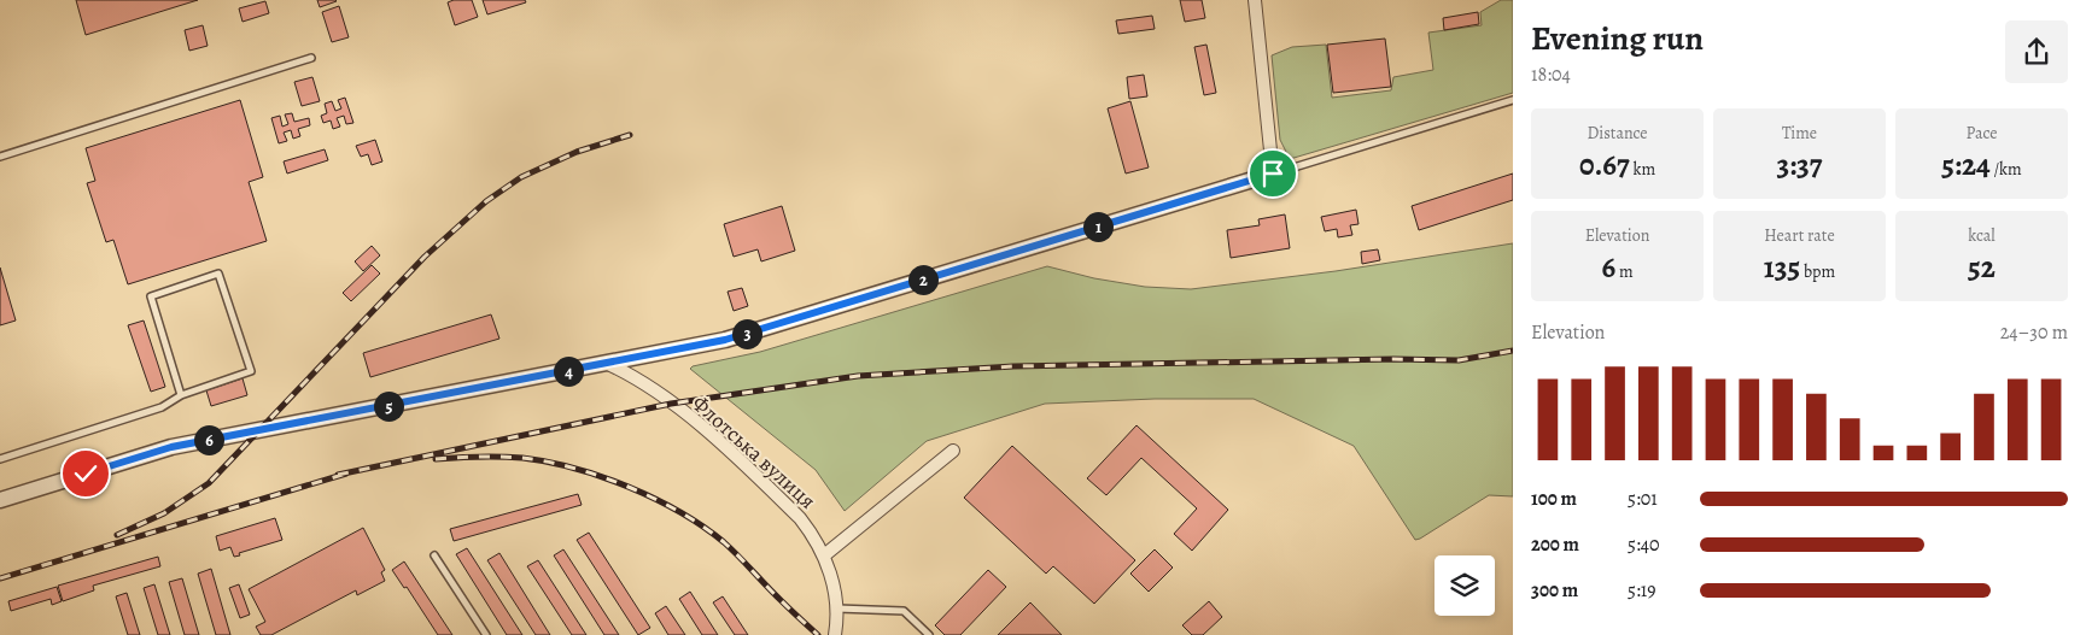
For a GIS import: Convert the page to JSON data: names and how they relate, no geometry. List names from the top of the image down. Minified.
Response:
{"streets":{"street":["Флотська вулиця"]},"page":{"heading":["Evening run","18:04"],"stats":[["Distance","0.67 km"],["Time","3:37"],["Pace","5:24 /km"],["Elevation","6 m"],["Heart rate","135 bpm"],["kcal","52"]],"pins":["1","2","3","4","5","6"],"chart":["Elevation","24–30 m"],"list":[{"name":"100 m","note":"5:01"},{"name":"200 m","note":"5:40"},{"name":"300 m","note":"5:19"}]}}
